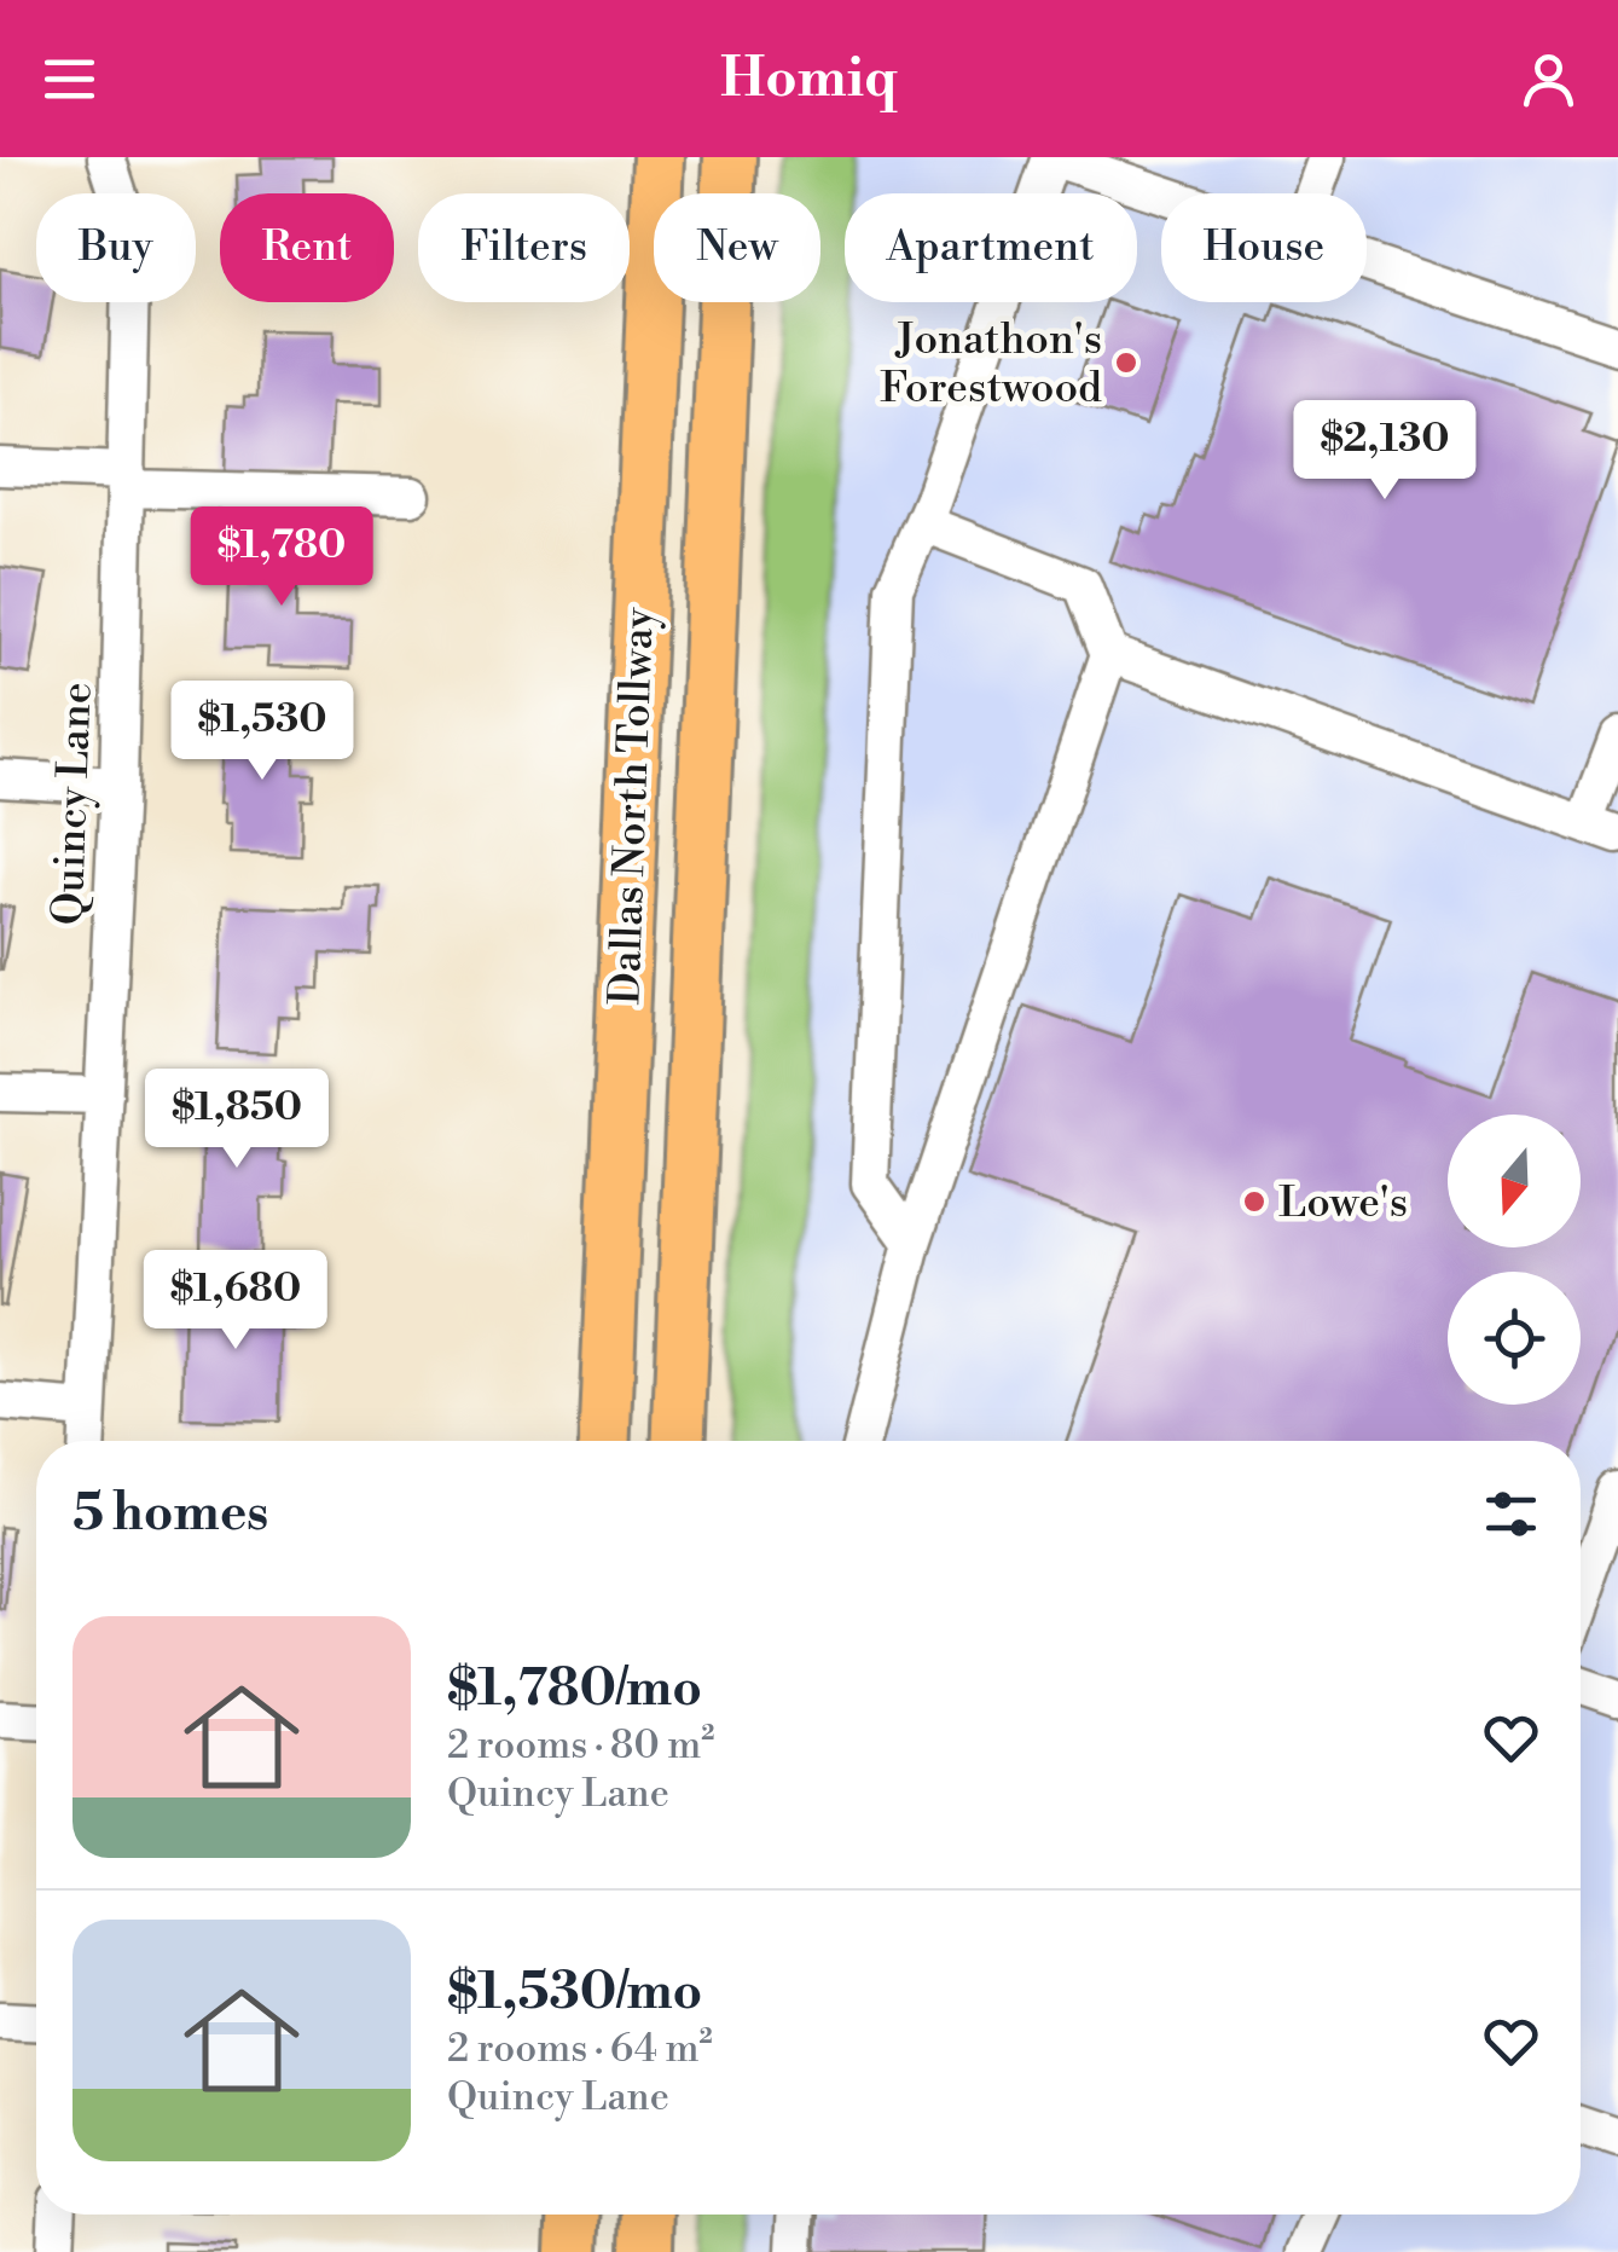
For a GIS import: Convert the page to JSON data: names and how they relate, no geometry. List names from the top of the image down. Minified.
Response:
{"streets":{"highway":["Dallas North Tollway"],"street":["Quincy Lane"]},"places":["Jonathon's Forestwood","Lowe's"],"north":"bottom","page":{"header":"Homiq","chip":["Buy","Rent","Filters","New","Apartment","House"],"price":["$2,130","$1,780","$1,530","$1,850","$1,680"],"heading":"5 homes","list":[{"name":"$1,780/mo","note":"2 rooms · 80 m² · Quincy Lane"},{"name":"$1,530/mo","note":"2 rooms · 64 m² · Quincy Lane"}]}}
